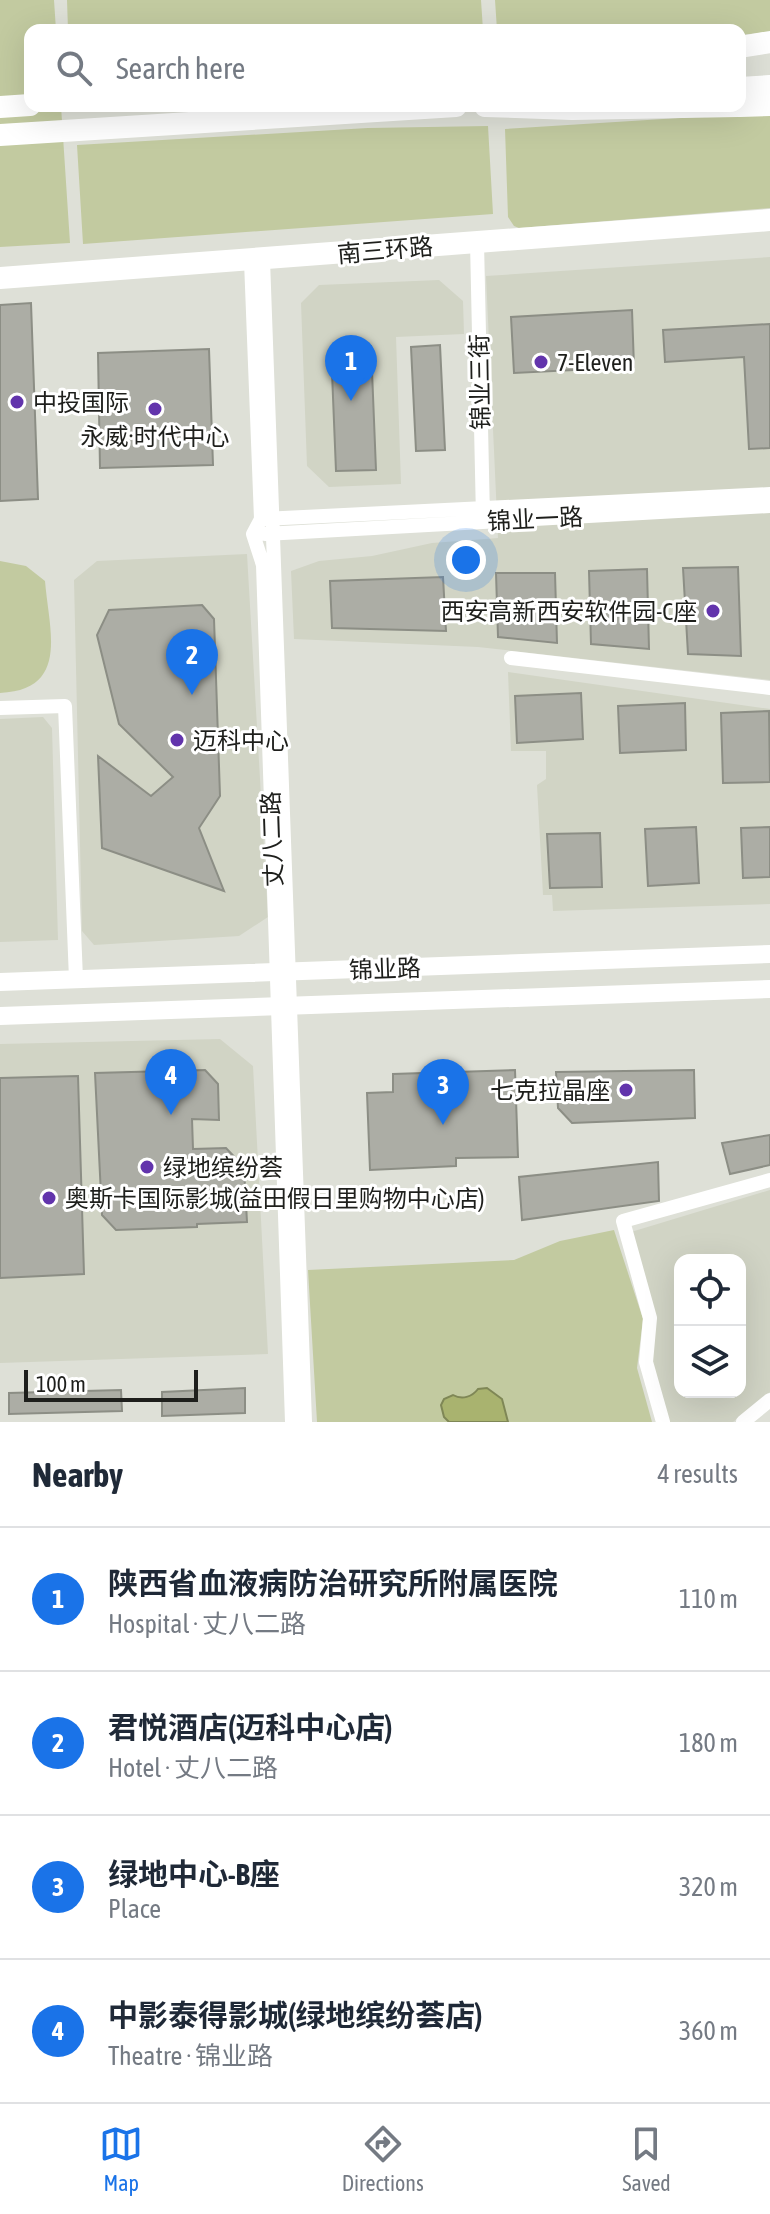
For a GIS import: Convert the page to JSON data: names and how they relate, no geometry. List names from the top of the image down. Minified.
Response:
{"streets":{"highway":["南三环路"],"main road":["锦业路"],"street":["锦业三街","锦业一路","丈八二路"]},"crossings":[["南三环路","锦业三街"],["南三环路","丈八二路"],["锦业三街","锦业一路"],["锦业一路","丈八二路"],["丈八二路","锦业路"]],"places":["7-Eleven","中投国际","永威·时代中心","西安高新西安软件园-C座","迈科中心","七克拉晶座","绿地缤纷荟","奥斯卡国际影城(益田假日里购物中心店)"],"scale_bar":"100 m","page":{"search":"Search here","pins":["1","2","4","3"],"scale":"100 m","heading":["Nearby","4 results"],"list":[{"mark":"1","name":"陕西省血液病防治研究所附属医院","note":"Hospital · 丈八二路","value":"110 m"},{"mark":"2","name":"君悦酒店(迈科中心店)","note":"Hotel · 丈八二路","value":"180 m"},{"mark":"3","name":"绿地中心-B座","note":"Place","value":"320 m"},{"mark":"4","name":"中影泰得影城(绿地缤纷荟店)","note":"Theatre · 锦业路","value":"360 m"}],"nav":["Map","Directions","Saved"]}}
